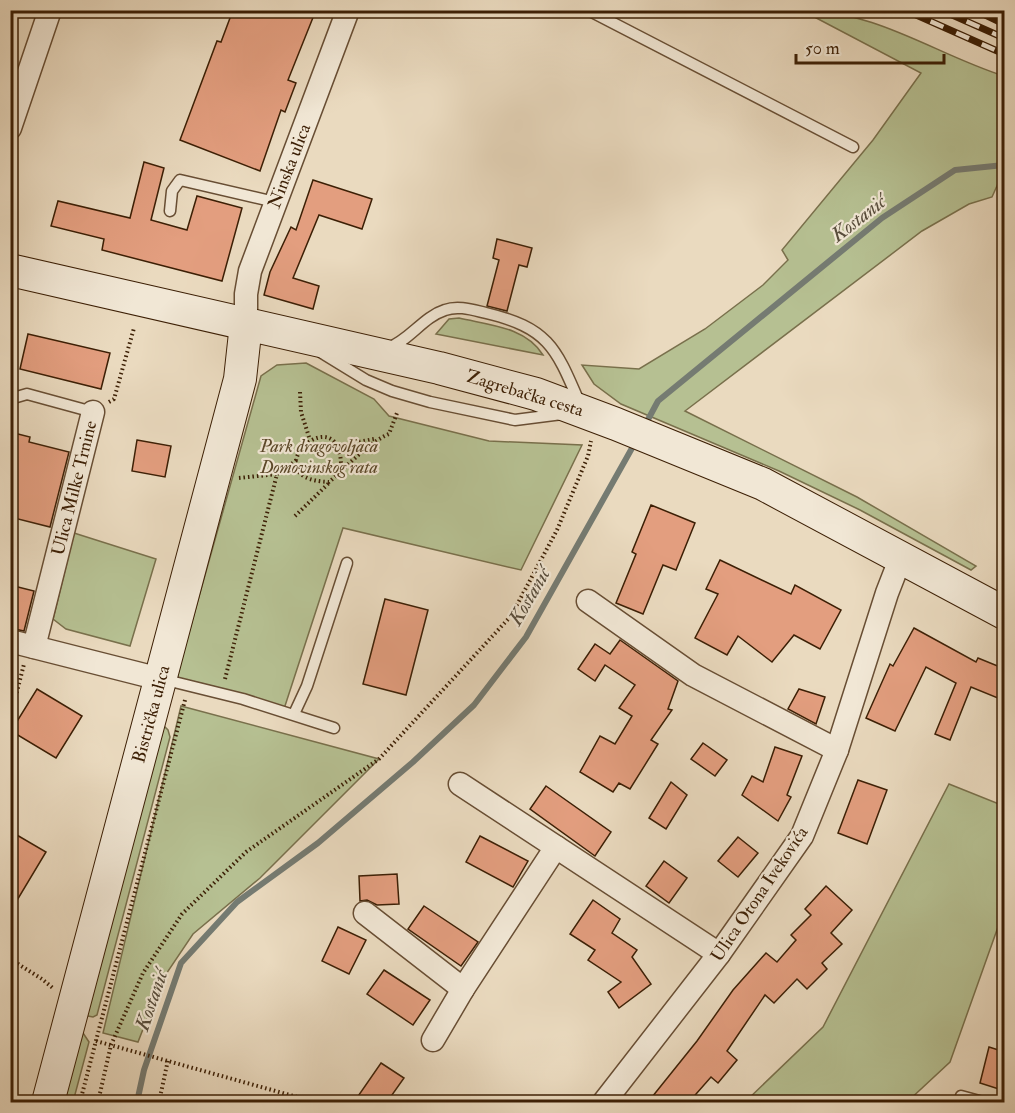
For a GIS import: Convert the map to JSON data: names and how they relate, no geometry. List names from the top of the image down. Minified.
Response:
{"streets":{"main road":["Zagrebačka cesta","Bistrička ulica"],"street":["Ninska ulica","Ulica Milke Trnine","Ulica Otona Ivekovića"]},"crossings":[["Ninska ulica","Zagrebačka cesta"],["Ninska ulica","Bistrička ulica"],["Zagrebačka cesta","Bistrička ulica"],["Zagrebačka cesta","Ulica Otona Ivekovića"]],"water":["Kostanić"],"parks":["Park dragovoljaca Domovinskog rata"],"scale_bar":"50 m"}
